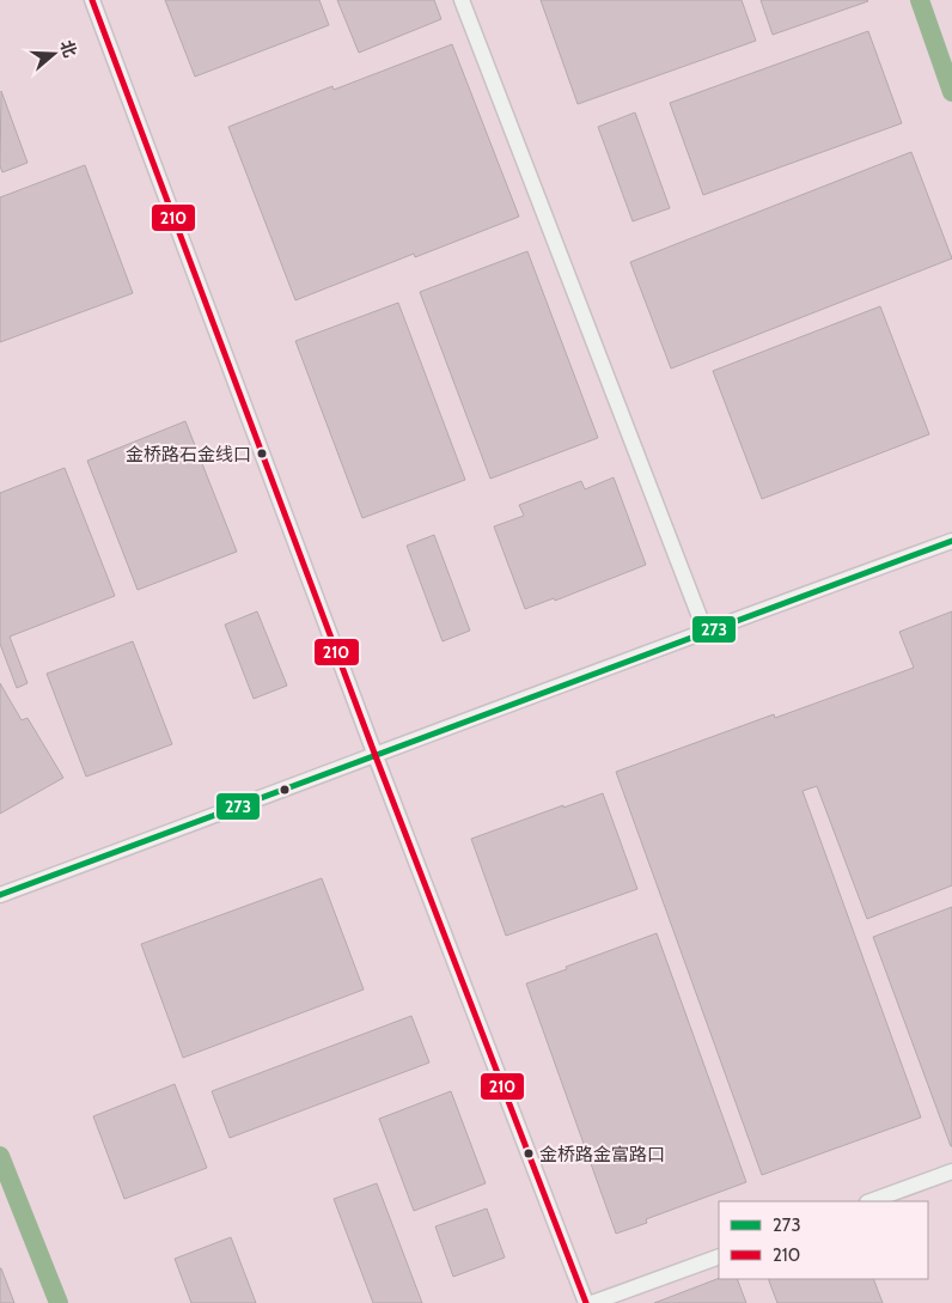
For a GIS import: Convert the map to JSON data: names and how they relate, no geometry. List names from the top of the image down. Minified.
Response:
{"places":["金桥路石金线口","金桥路金富路口"],"lines":["transit line 210","transit line 273"],"legend":["273","210"],"north":"right"}
